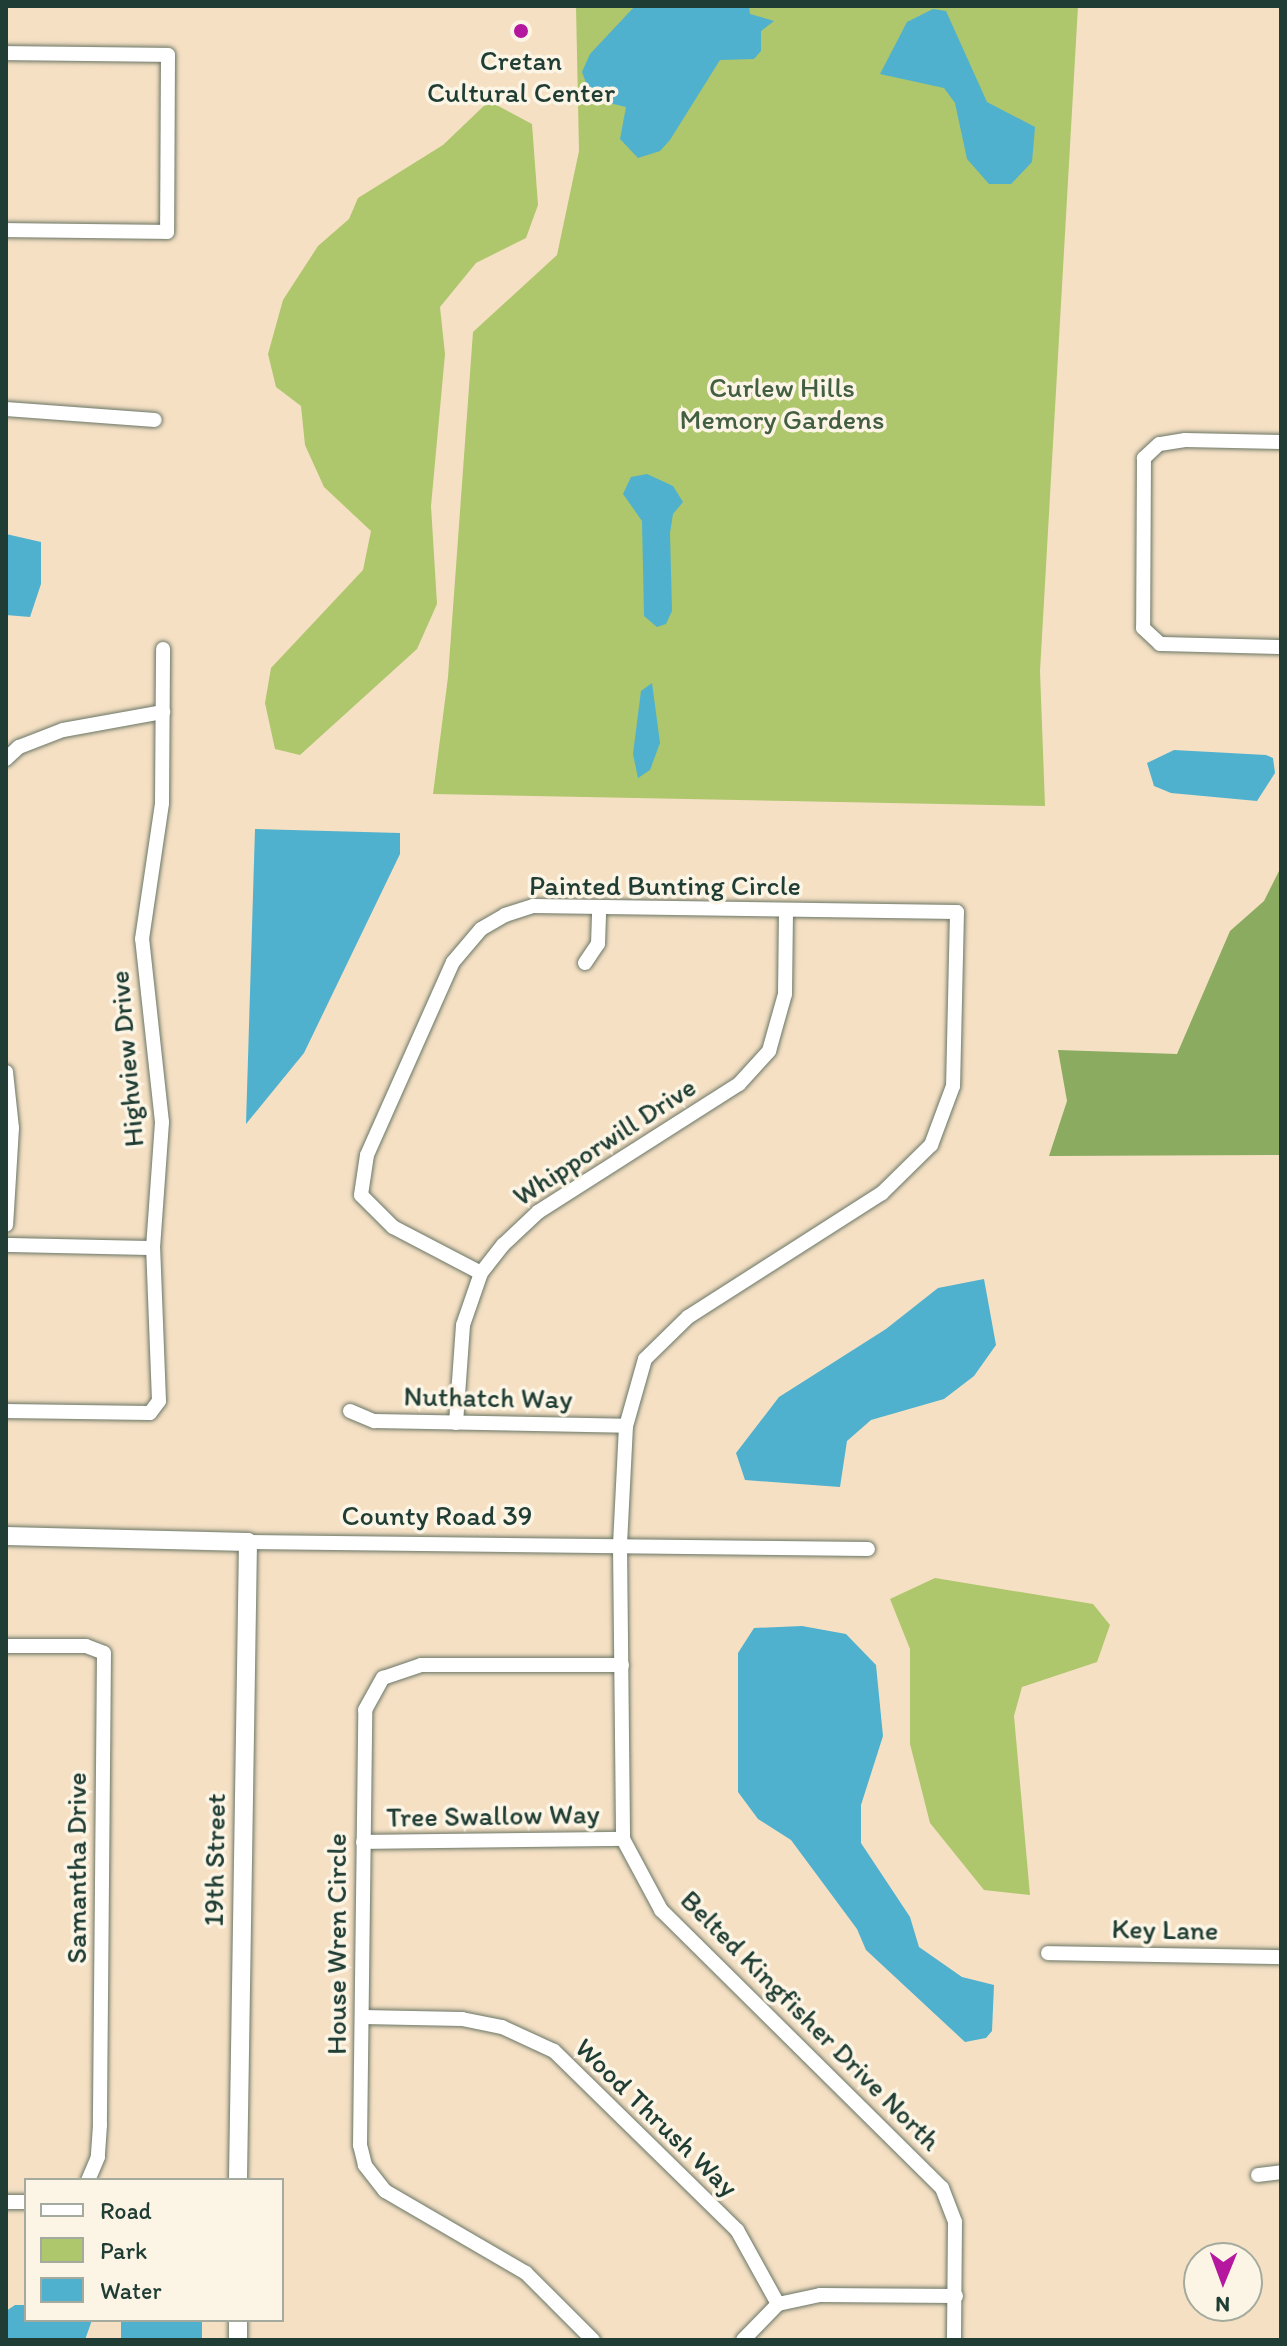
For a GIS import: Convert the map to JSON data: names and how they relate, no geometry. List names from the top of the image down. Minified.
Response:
{"streets":{"street":["Painted Bunting Circle","Highview Drive","Whipporwill Drive","Nuthatch Way","County Road 39","Tree Swallow Way","19th Street","Samantha Drive","Key Lane","House Wren Circle","Belted Kingfisher Drive North","Wood Thrush Way"]},"crossings":[["Painted Bunting Circle","Whipporwill Drive"],["Painted Bunting Circle","Belted Kingfisher Drive North"],["Whipporwill Drive","Nuthatch Way"],["Nuthatch Way","Belted Kingfisher Drive North"],["County Road 39","19th Street"],["County Road 39","Belted Kingfisher Drive North"],["Tree Swallow Way","House Wren Circle"],["Tree Swallow Way","Belted Kingfisher Drive North"],["House Wren Circle","Belted Kingfisher Drive North"],["House Wren Circle","Wood Thrush Way"]],"parks":["Curlew Hills Memory Gardens"],"places":["Cretan Cultural Center"],"legend":["Road","Park","Water"],"north":"bottom"}
